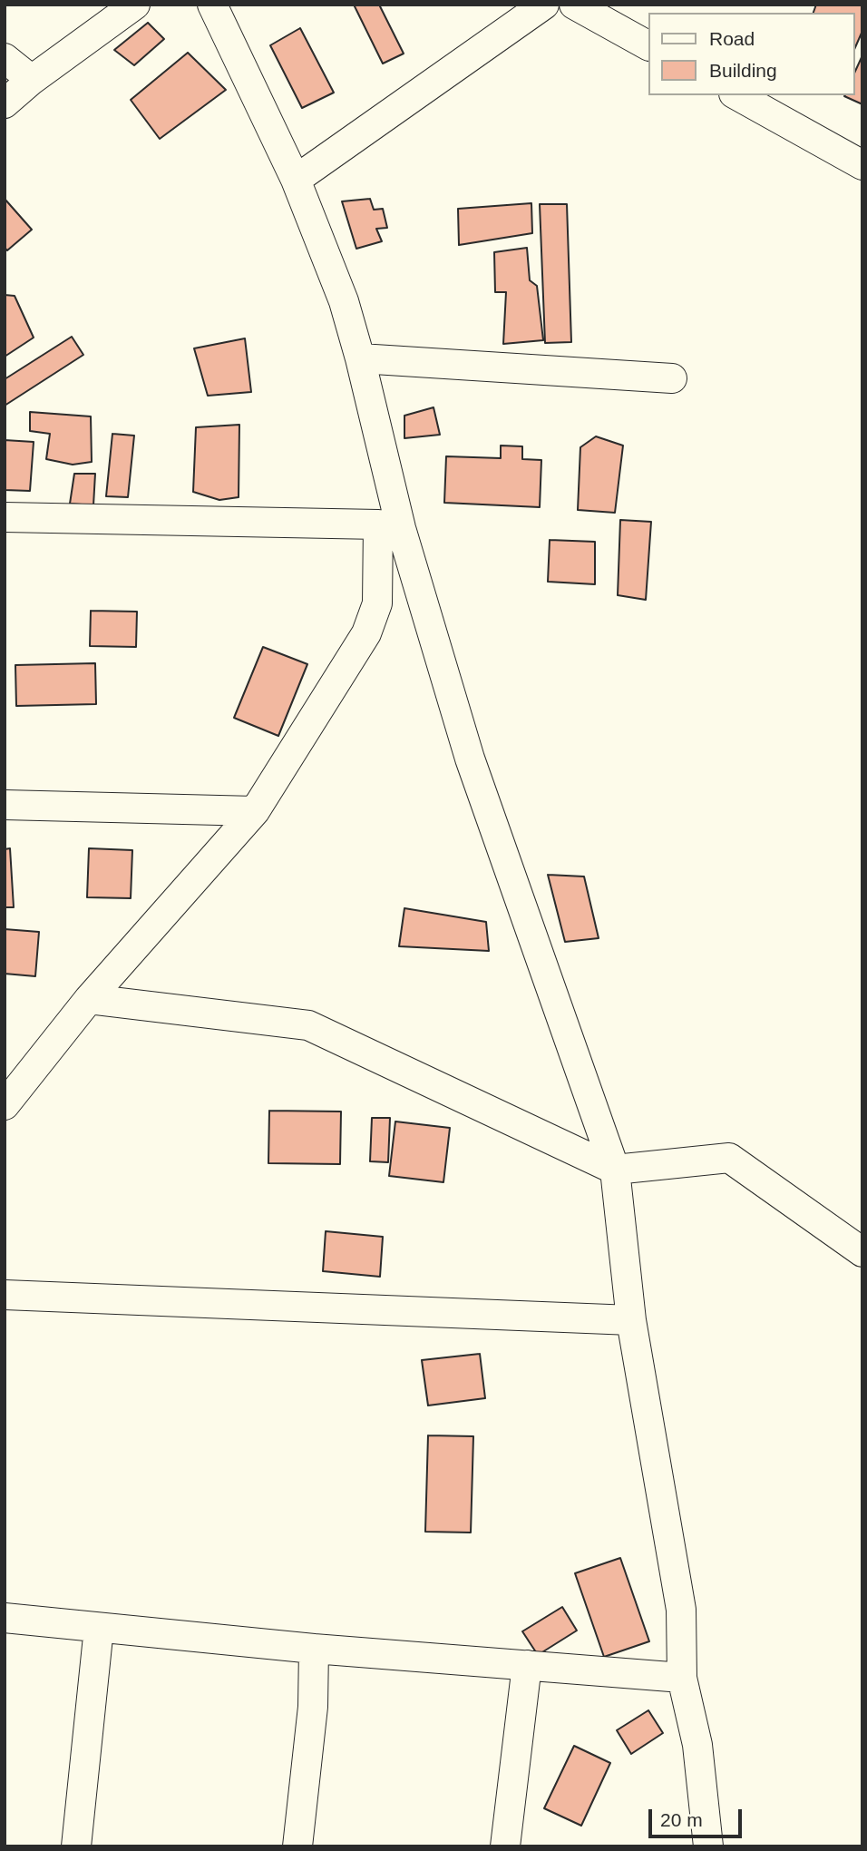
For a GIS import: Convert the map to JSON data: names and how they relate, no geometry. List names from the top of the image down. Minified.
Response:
{"legend":["Road","Building"],"scale_bar":"20 m"}
